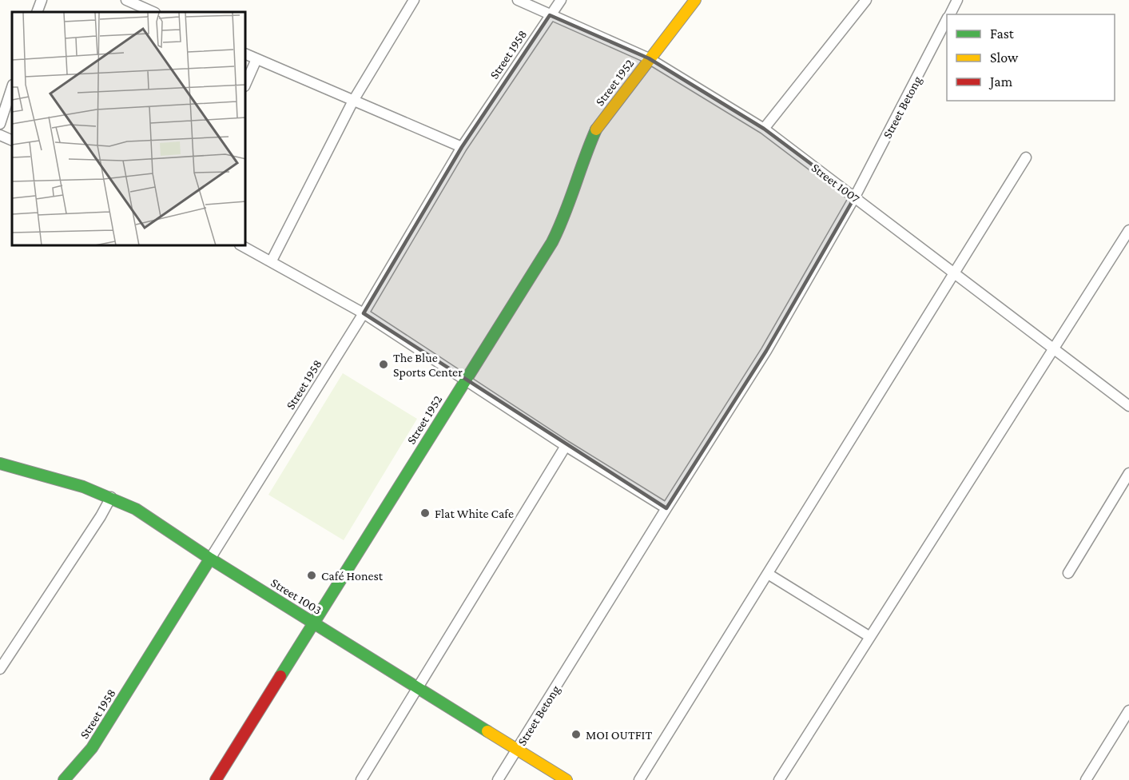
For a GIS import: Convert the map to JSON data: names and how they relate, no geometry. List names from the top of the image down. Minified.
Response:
{"streets":{"street":["Street 1958","Street 1952","Street Betong","Street 1007","Street 1003"]},"crossings":[["Street 1958","Street 1007"],["Street 1958","Street 1003"],["Street 1952","Street 1007"],["Street 1952","Street 1003"],["Street Betong","Street 1007"],["Street Betong","Street 1003"]],"places":["The Blue Sports Center","Flat White Cafe","Café Honest","MOI OUTFIT"],"legend":["Fast","Slow","Jam"]}
